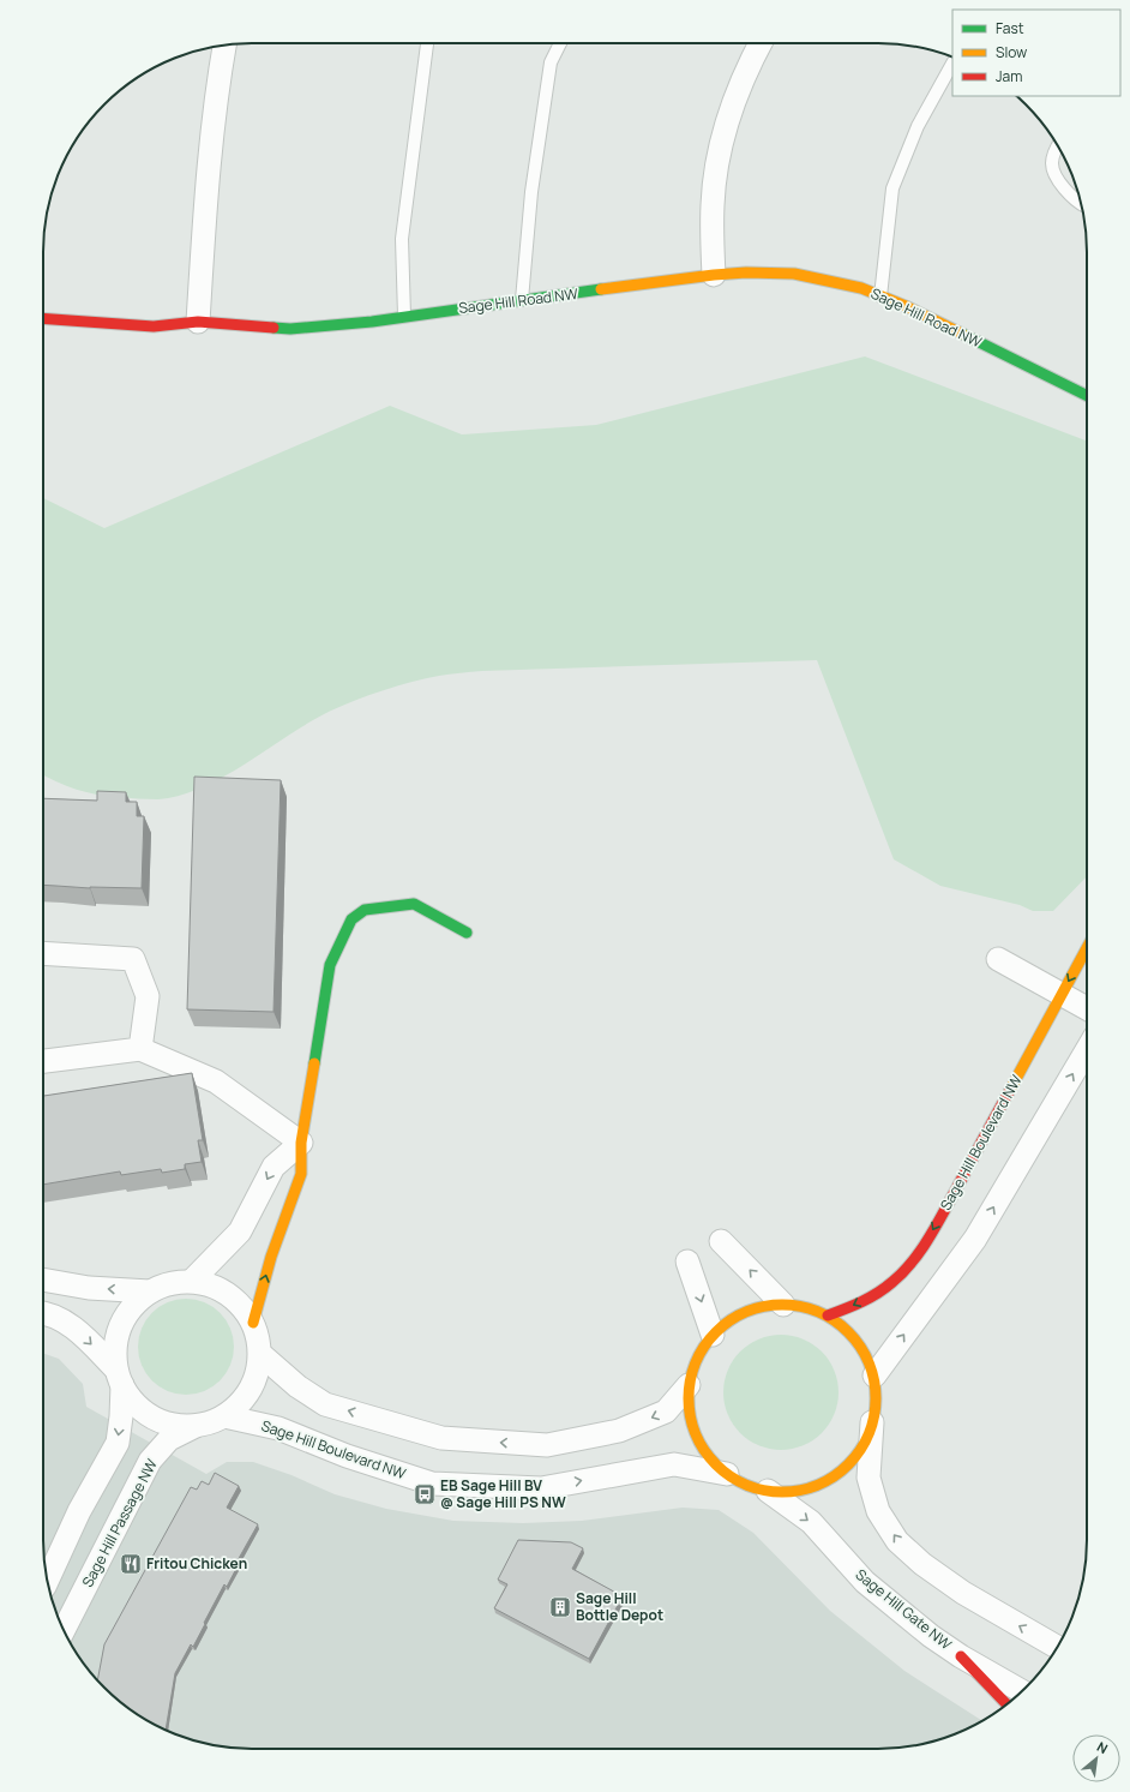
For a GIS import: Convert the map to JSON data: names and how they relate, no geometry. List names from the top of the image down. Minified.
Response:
{"streets":{"street":["Sage Hill Road NW","Sage Hill Boulevard NW","Sage Hill Passage NW","Sage Hill Gate NW"]},"crossings":[["Sage Hill Boulevard NW","Sage Hill Passage NW"]],"places":{"bus stop":["EB Sage Hill BV @ Sage Hill PS NW"],"restaurant":["Fritou Chicken"],"building":["Sage Hill Bottle Depot"]},"legend":["Fast","Slow","Jam"],"north":"top right"}
